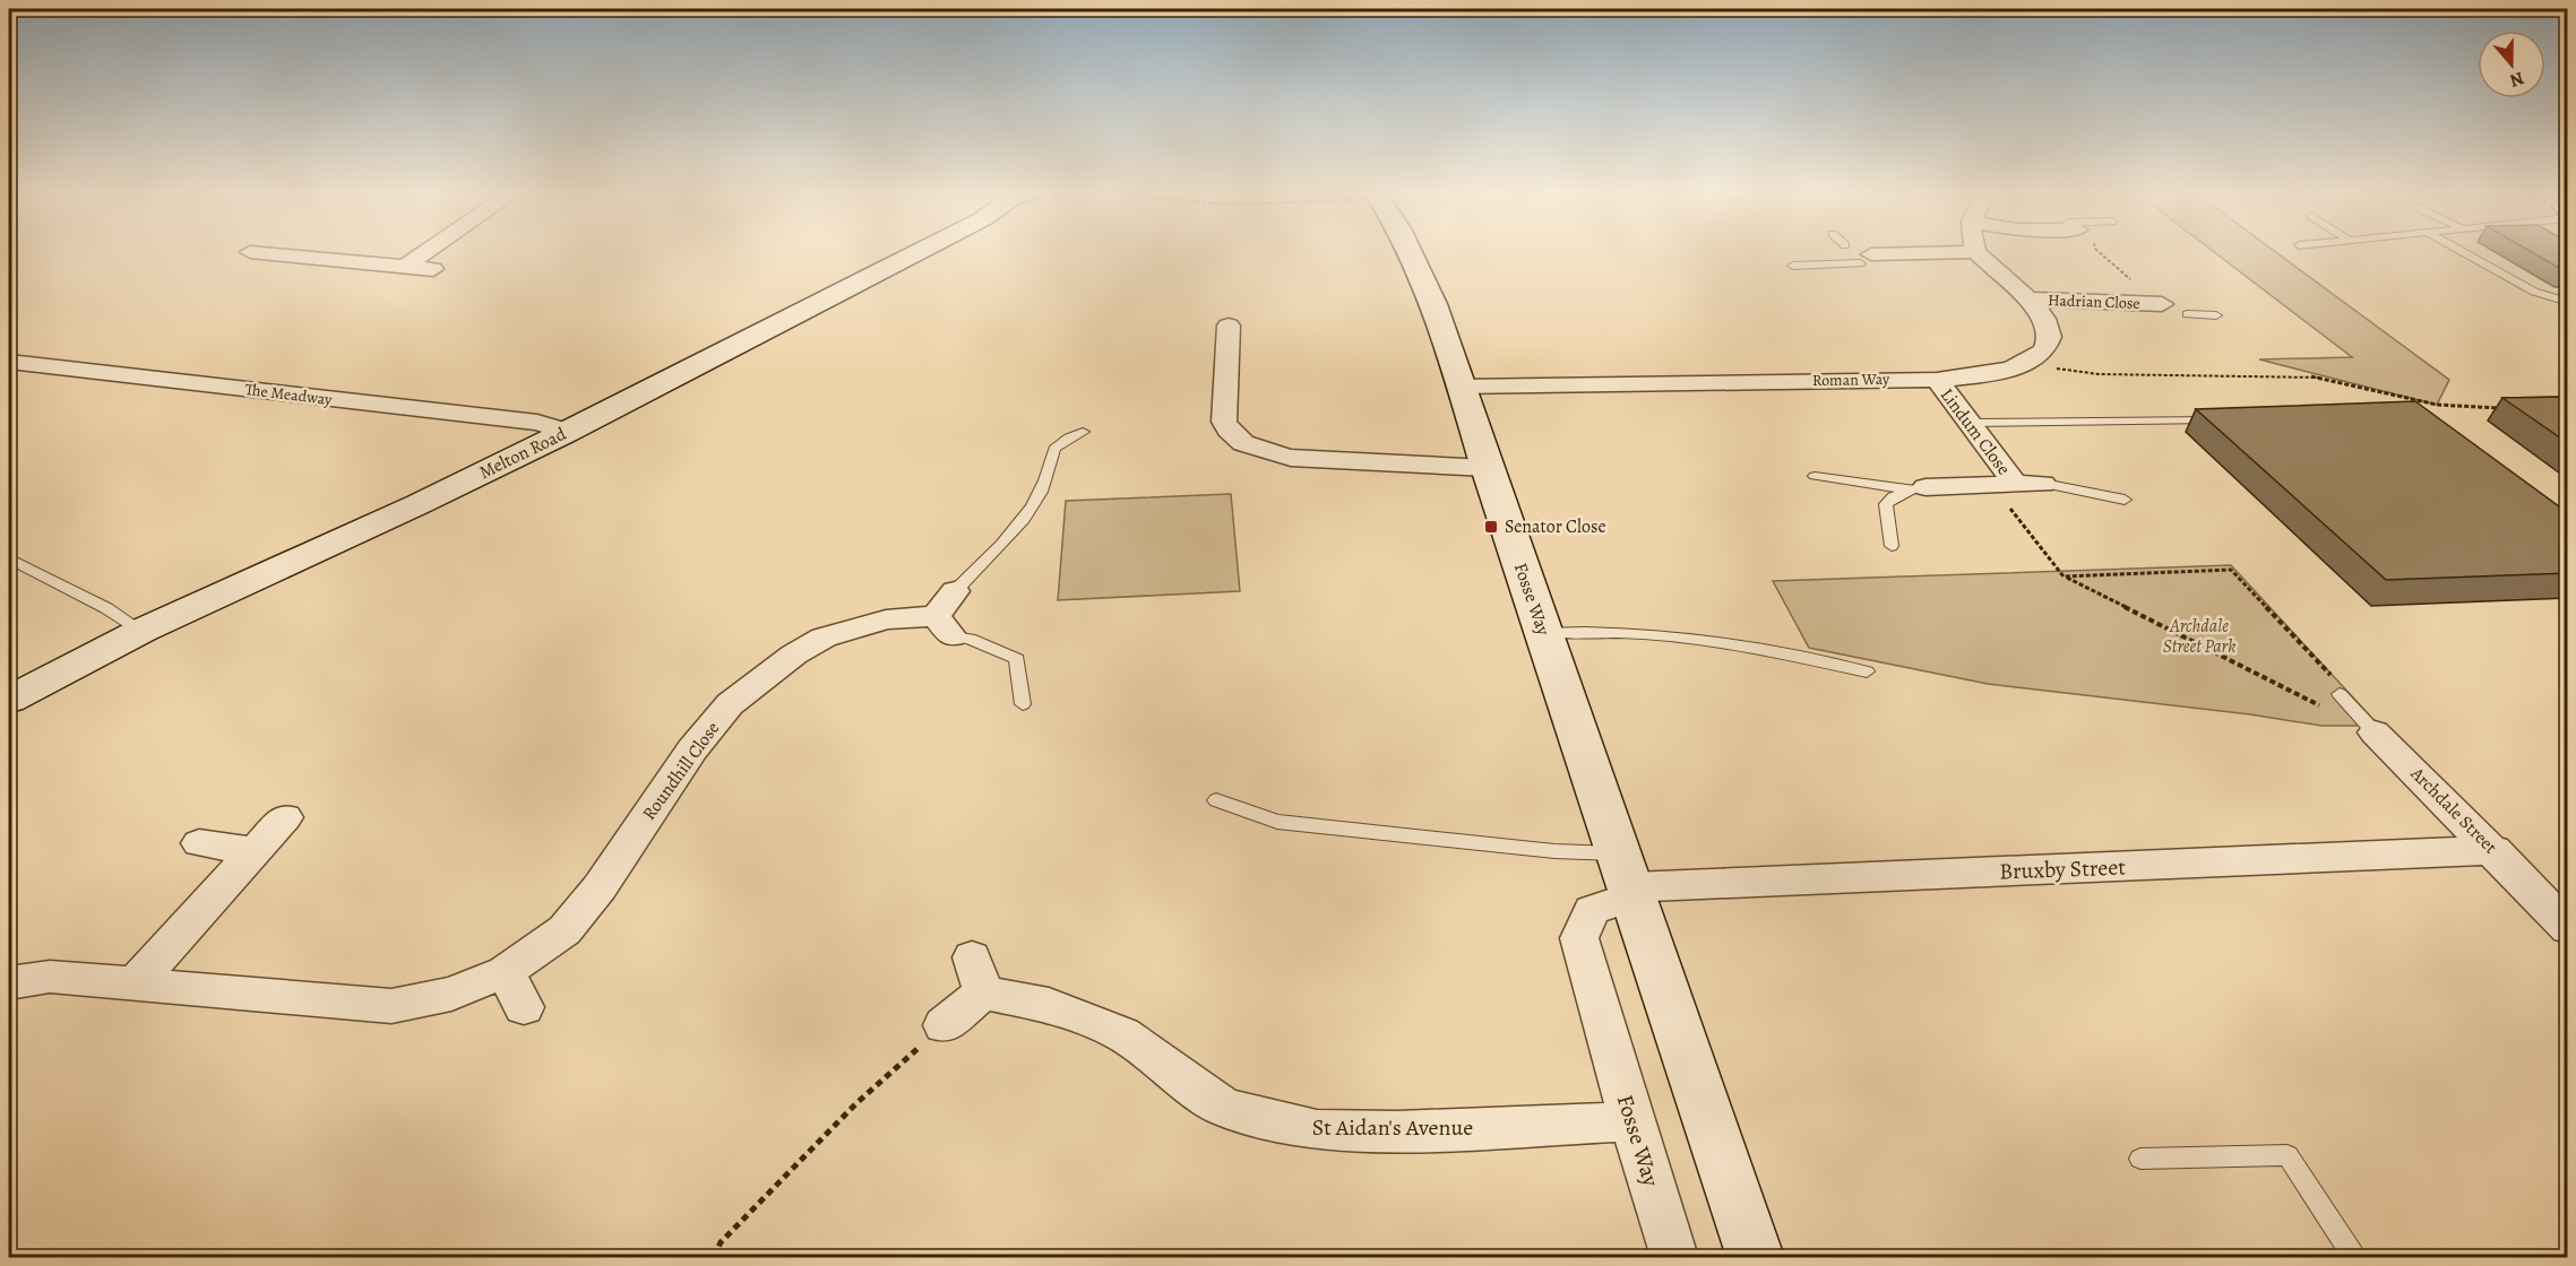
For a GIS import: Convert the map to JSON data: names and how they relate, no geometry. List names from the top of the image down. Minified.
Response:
{"streets":{"street":["Hadrian Close","Roman Way","The Meadway","Lindum Close","Melton Road","Fosse Way","Roundhill Close","Archdale Street","Bruxby Street","St Aidan's Avenue"]},"crossings":[["Roman Way","Lindum Close"],["Roman Way","Fosse Way"],["The Meadway","Melton Road"],["Fosse Way","Bruxby Street"],["Fosse Way","St Aidan's Avenue"],["Archdale Street","Bruxby Street"]],"parks":["Archdale Street Park"],"places":{"transit":["Senator Close"]},"north":"bottom"}
